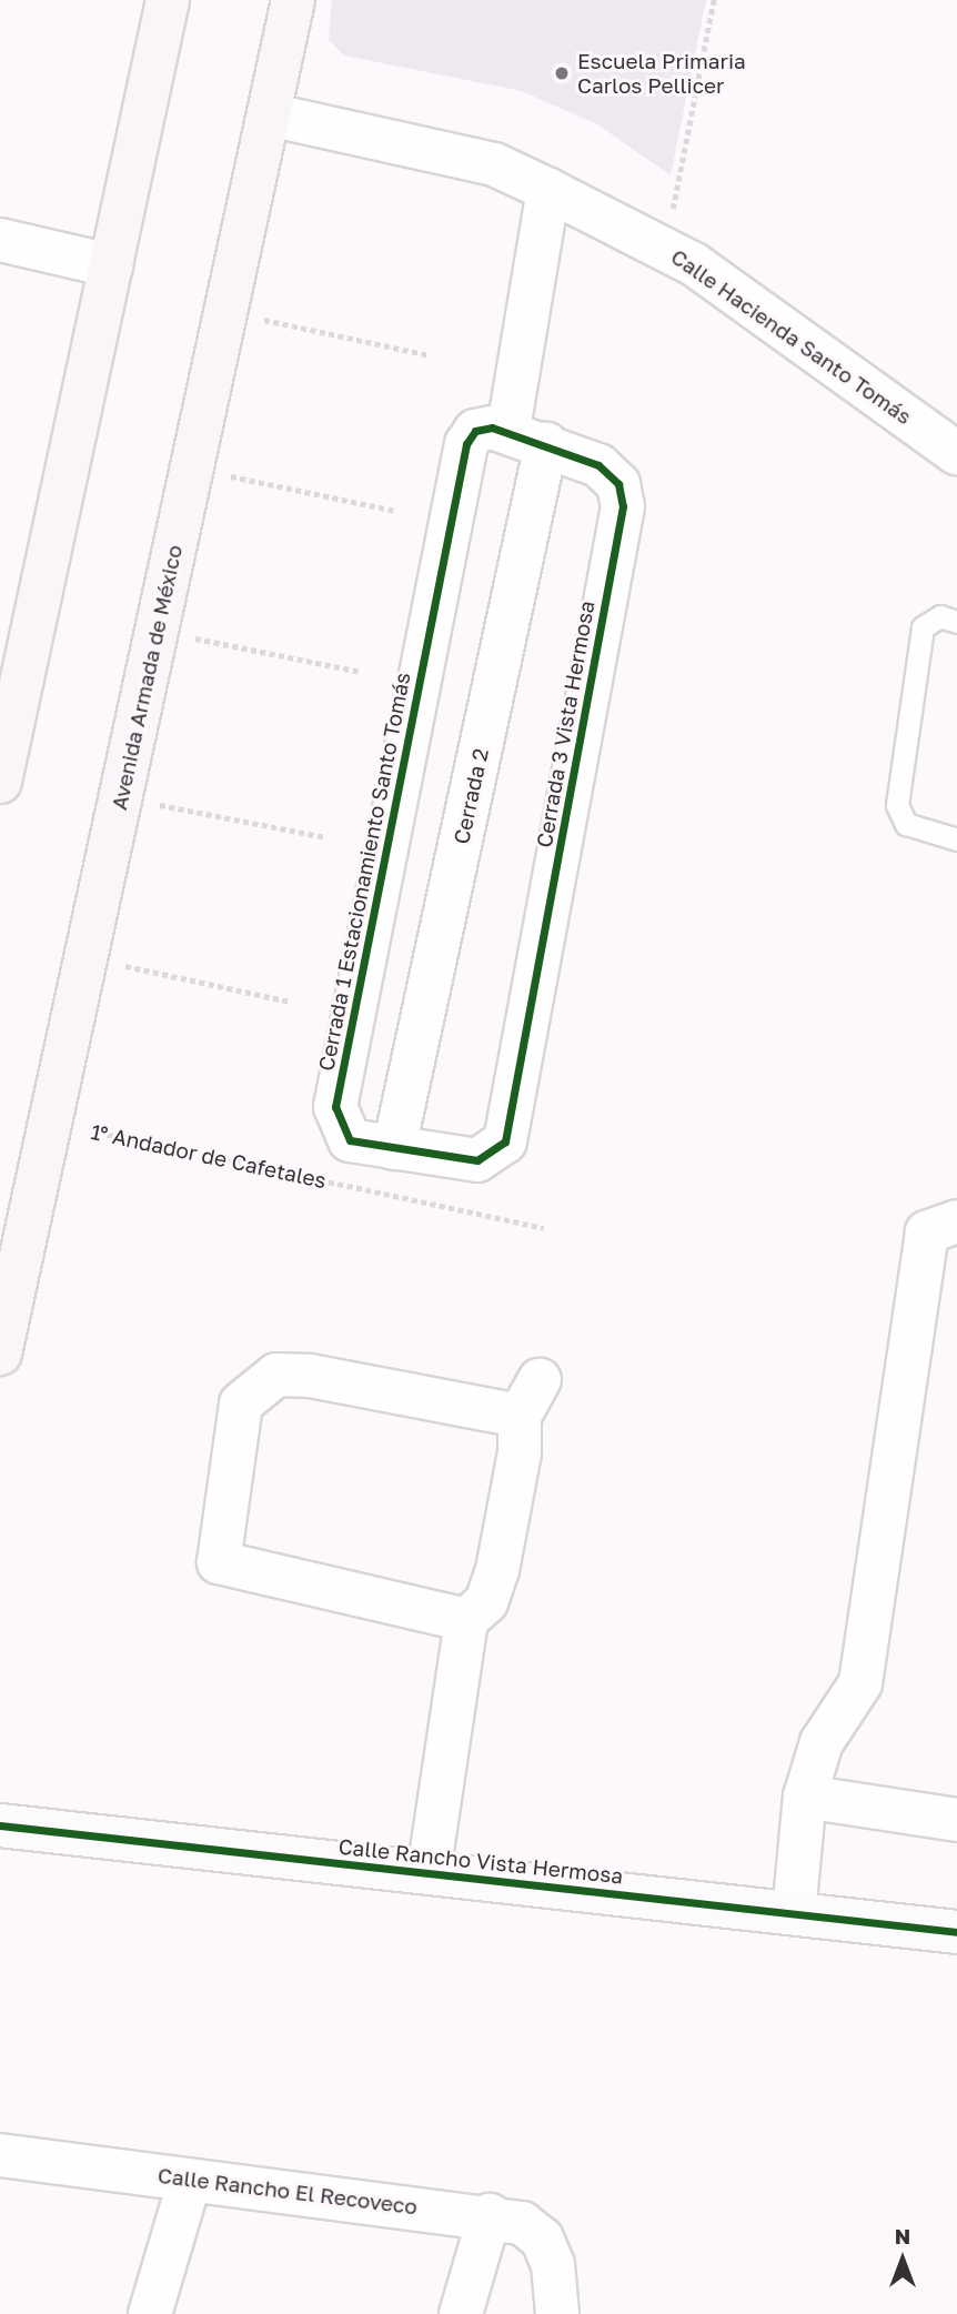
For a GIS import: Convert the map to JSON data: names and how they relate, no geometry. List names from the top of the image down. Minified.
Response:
{"streets":{"main road":["Avenida Armada de México"],"street":["Calle Hacienda Santo Tomás","Cerrada 3 Vista Hermosa","Cerrada 2","Cerrada 1 Estacionamiento Santo Tomás","Calle Rancho Vista Hermosa","Calle Rancho El Recoveco"],"path":["1° Andador de Cafetales"]},"crossings":[["Calle Hacienda Santo Tomás","Avenida Armada de México"],["Avenida Armada de México","1° Andador de Cafetales"],["Cerrada 3 Vista Hermosa","Cerrada 2"],["Cerrada 3 Vista Hermosa","Cerrada 1 Estacionamiento Santo Tomás"],["Cerrada 2","Cerrada 1 Estacionamiento Santo Tomás"]],"places":["Escuela Primaria Carlos Pellicer"],"north":"top"}
